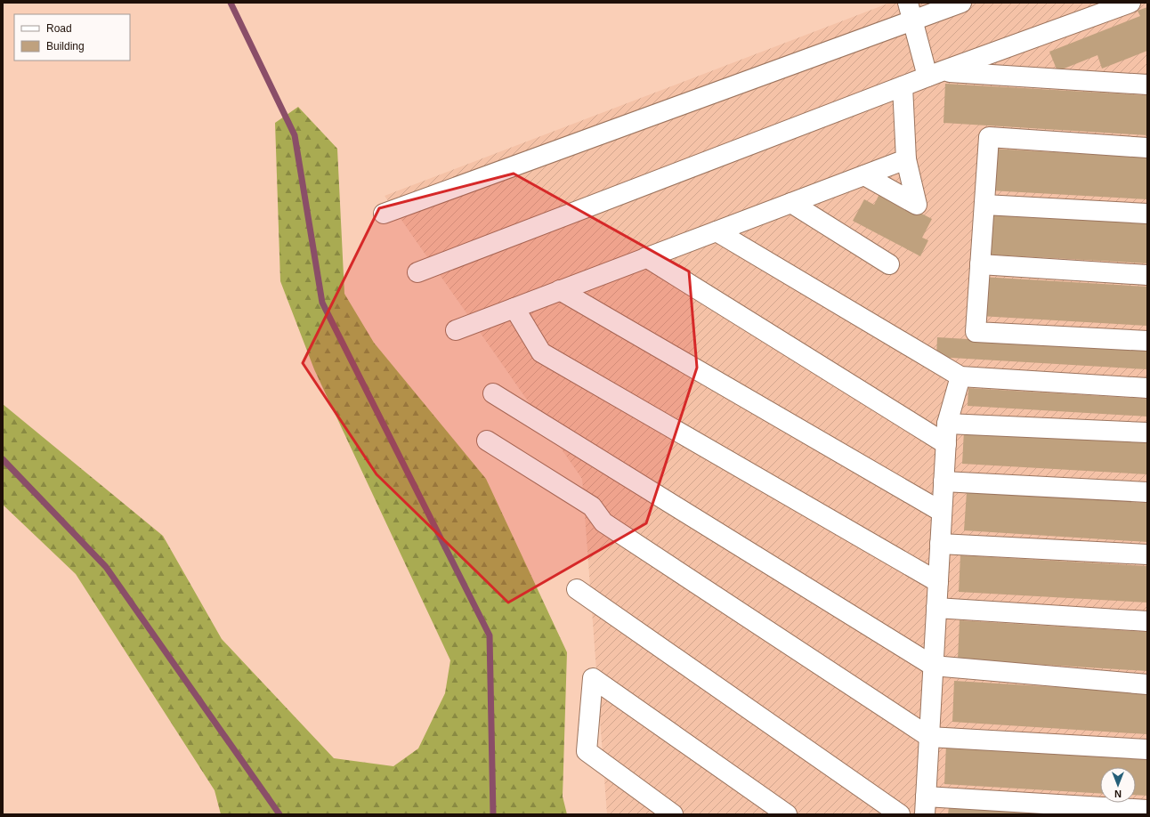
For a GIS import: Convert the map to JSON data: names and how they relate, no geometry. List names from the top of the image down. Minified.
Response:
{"legend":["Road","Building"],"north":"bottom"}
